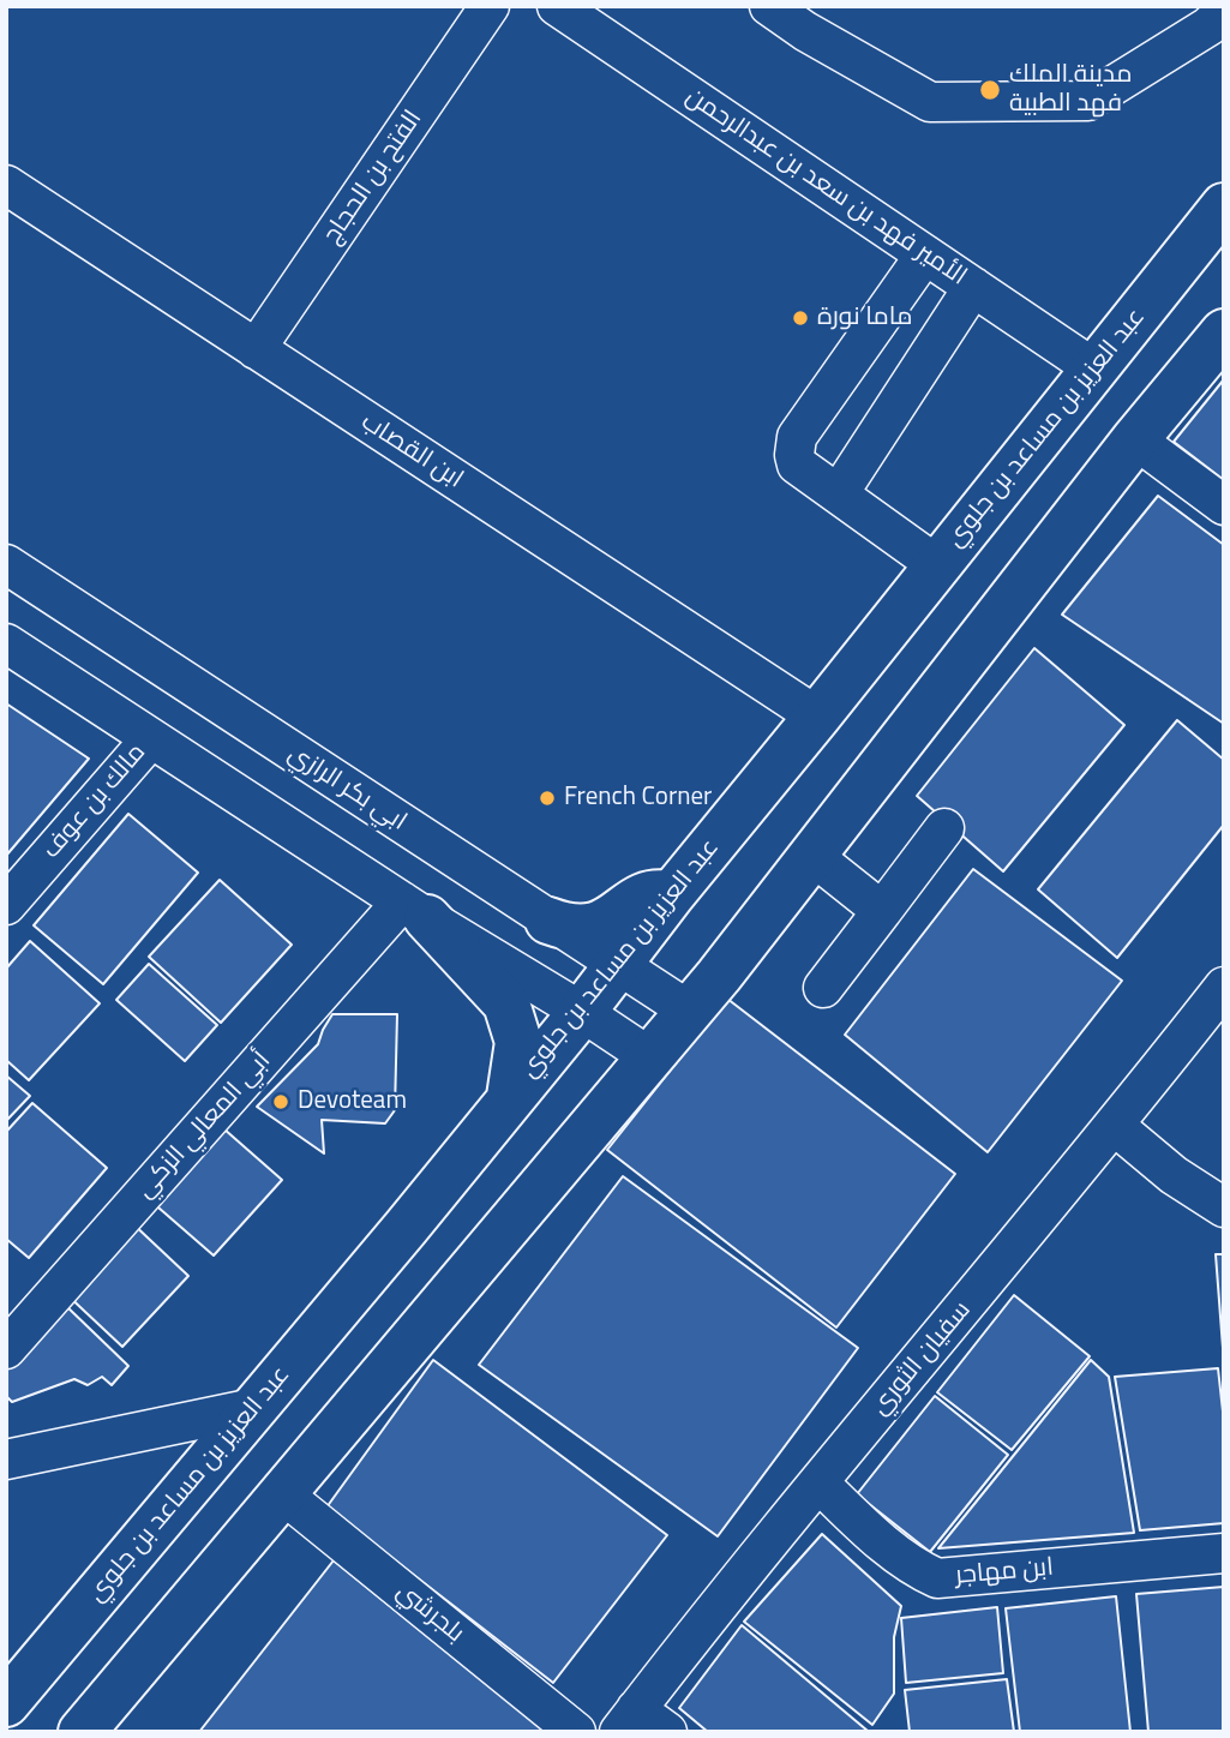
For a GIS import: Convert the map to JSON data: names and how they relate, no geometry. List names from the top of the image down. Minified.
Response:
{"streets":{"main road":["عبد العزيز بن مساعد بن جلوي"],"street":["الفتح بن الحجاج","الأمير فهد بن سعد بن عبدالرحمن","ابن القصاب","ابي بكر الرازي","مالك بن عوف","أبي المعالي الزكي","سفيان الثوري","ابن مهاجر","بلجرشي"]},"crossings":[["الفتح بن الحجاج","ابن القصاب"],["الأمير فهد بن سعد بن عبدالرحمن","عبد العزيز بن مساعد بن جلوي"],["عبد العزيز بن مساعد بن جلوي","ابن القصاب"],["عبد العزيز بن مساعد بن جلوي","ابي بكر الرازي"],["سفيان الثوري","ابن مهاجر"]],"places":["مدينة الملك فهد الطبية","ماما نورة","French Corner","Devoteam"]}
